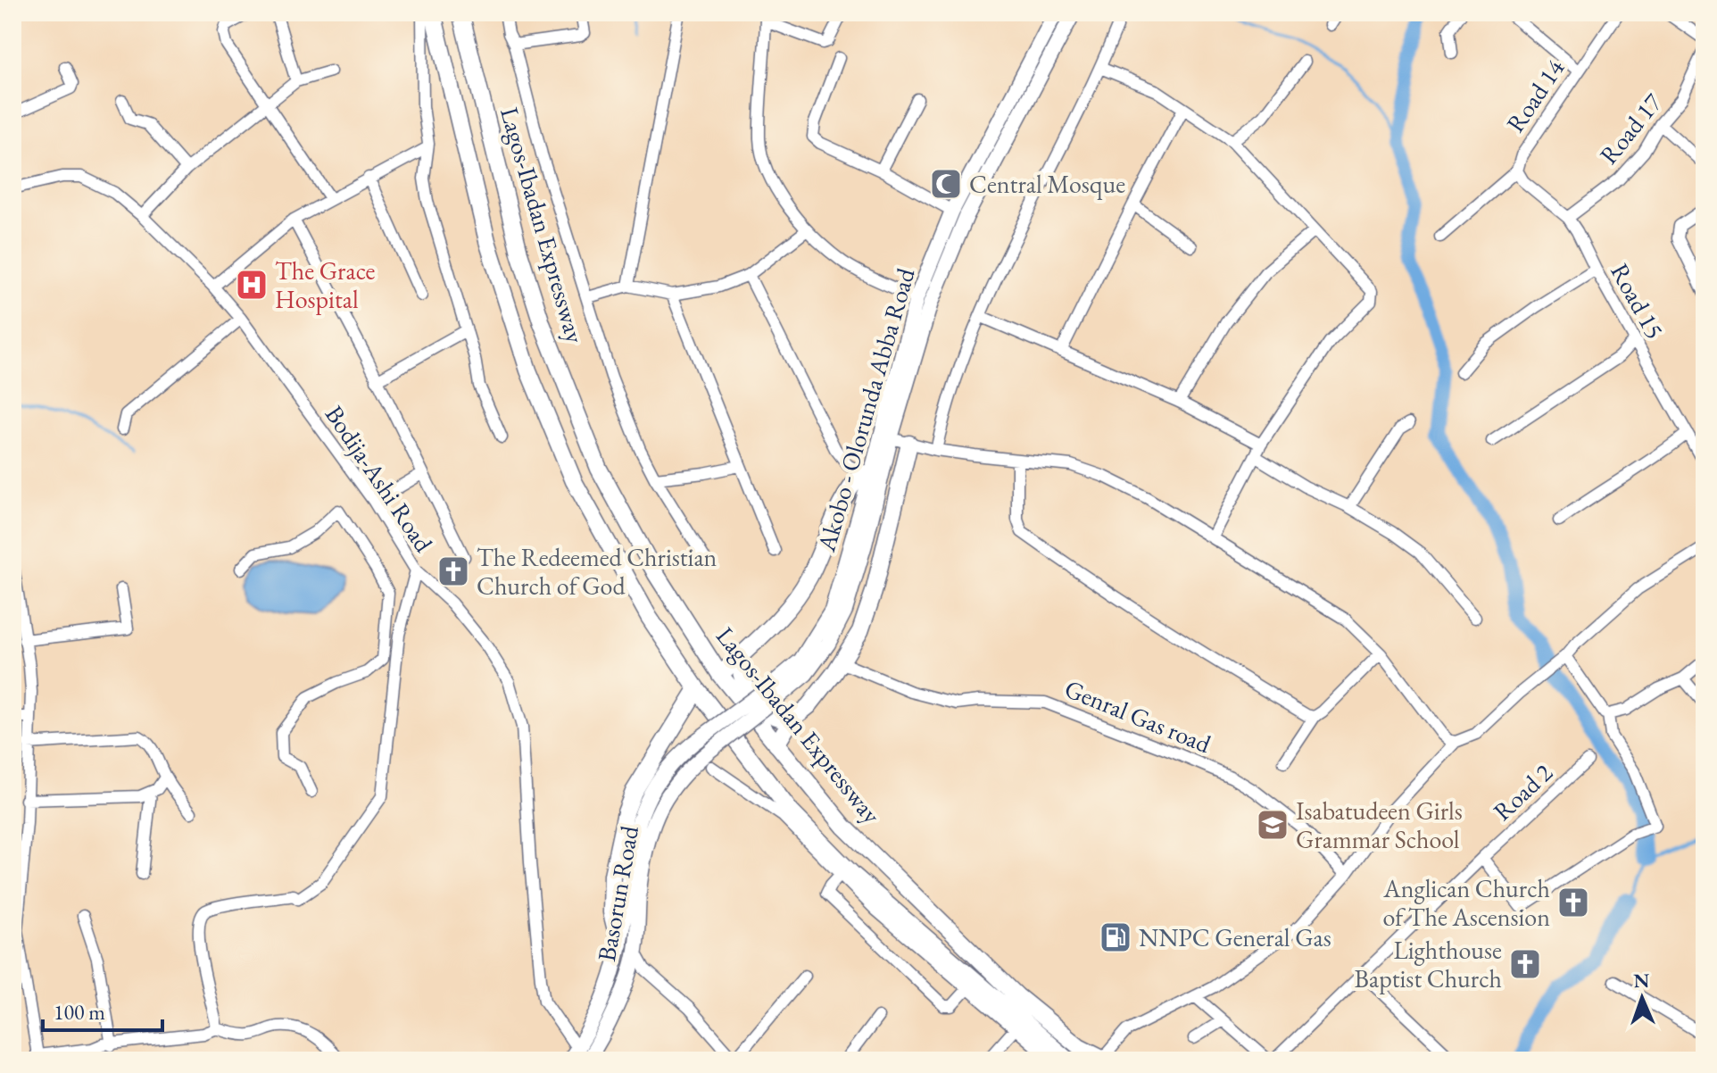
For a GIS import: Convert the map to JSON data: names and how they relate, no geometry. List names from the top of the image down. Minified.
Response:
{"streets":{"highway":["Lagos-Ibadan Expressway"],"main road":["Akobo - Olorunda Abba Road","Basorun Road"],"street":["Road 14","Road 17","Road 15","Bodija-Ashi Road","Genral Gas road","Road 2"]},"crossings":[["Road 14","Road 15"],["Road 17","Road 15"],["Akobo - Olorunda Abba Road","Basorun Road"],["Bodija-Ashi Road","Basorun Road"]],"places":{"mosque":["Central Mosque"],"hospital":["The Grace Hospital"],"church":["The Redeemed Christian Church of God","Anglican Church of The Ascension","Lighthouse Baptist Church"],"school or university":["Isabatudeen Girls Grammar School"],"fuel station":["NNPC General Gas"]},"scale_bar":"100 m","north":"top"}
